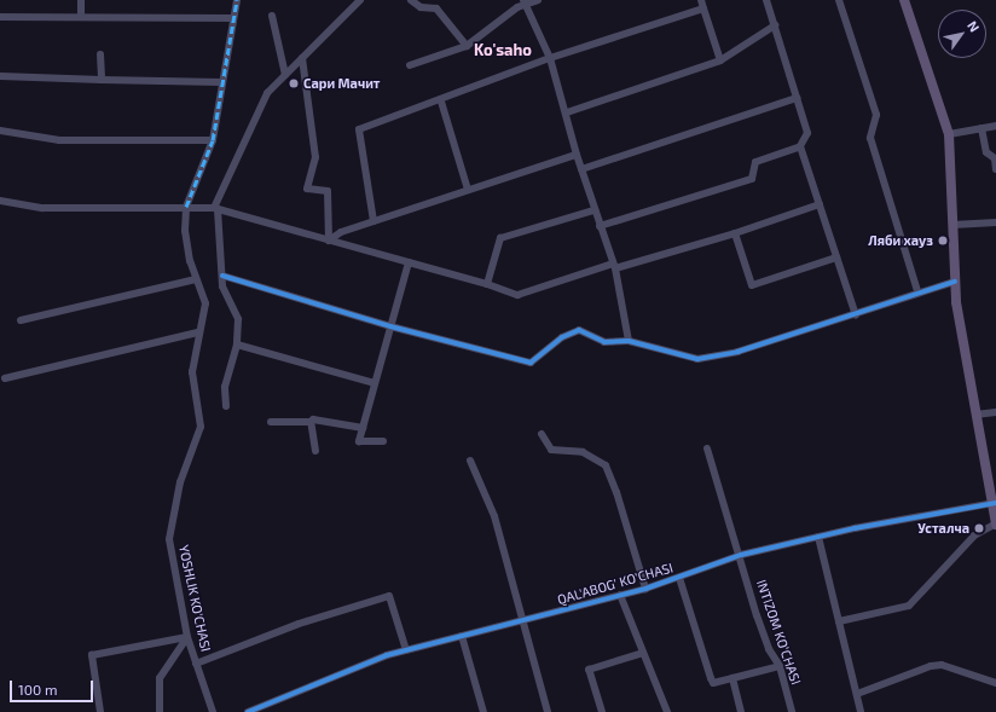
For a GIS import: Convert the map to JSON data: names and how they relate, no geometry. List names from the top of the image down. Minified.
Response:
{"streets":{"street":["QAL'ABOG' KO'CHASI","YOSHLIK KO'CHASI","INTIZOM KO'CHASI"]},"crossings":[["QAL'ABOG' KO'CHASI","INTIZOM KO'CHASI"]],"districts":["Ko'saho"],"places":["Сари Мачит","Ляби хауз","Усталча"],"scale_bar":"100 m","north":"top right"}
